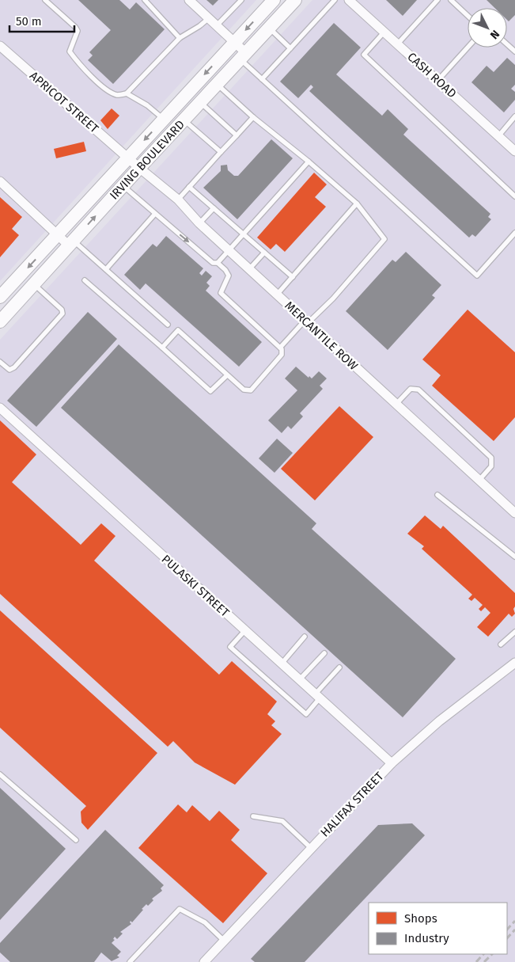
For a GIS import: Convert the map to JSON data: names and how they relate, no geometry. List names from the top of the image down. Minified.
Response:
{"streets":{"main road":["IRVING BOULEVARD"],"street":["CASH ROAD","APRICOT STREET","MERCANTILE ROW","PULASKI STREET","HALIFAX STREET"]},"crossings":[["APRICOT STREET","IRVING BOULEVARD"],["APRICOT STREET","MERCANTILE ROW"],["IRVING BOULEVARD","MERCANTILE ROW"],["PULASKI STREET","HALIFAX STREET"]],"legend":["Shops","Industry"],"scale_bar":"50 m","north":"bottom right"}
